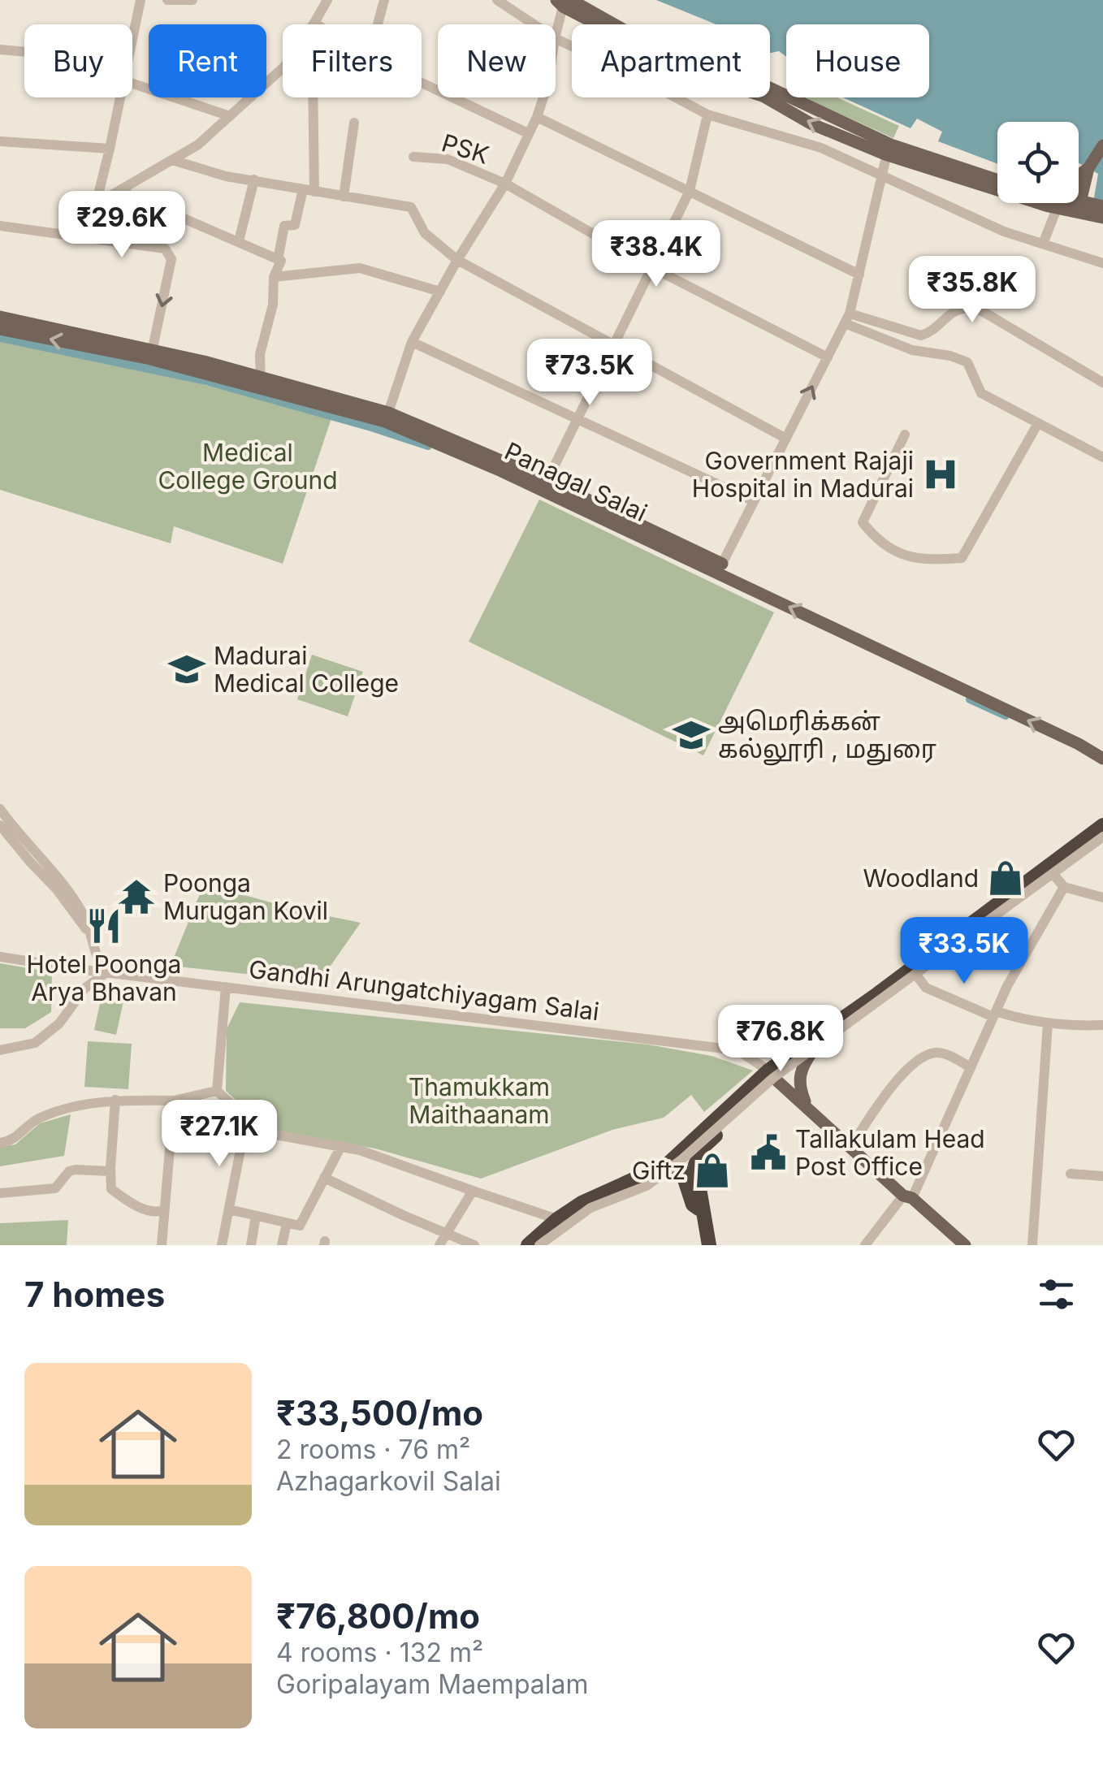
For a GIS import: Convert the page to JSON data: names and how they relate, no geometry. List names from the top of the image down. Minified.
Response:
{"streets":{"main road":["Panagal Salai"],"street":["PSK","Gandhi Arungatchiyagam Salai"]},"parks":["Medical College Ground","Thamukkam Maithaanam"],"places":{"hospital":["Government Rajaji Hospital in Madurai"],"school or university":["Madurai Medical College","அமெரிக்கன் கல்லூரி , மதுரை"],"shop":["Woodland","Giftz"],"temple":["Poonga Murugan Kovil"],"restaurant":["Hotel Poonga Arya Bhavan"],"public building":["Tallakulam Head Post Office"]},"page":{"chip":["Buy","Rent","Filters","New","Apartment","House"],"price":["₹29.6K","₹38.4K","₹35.8K","₹73.5K","₹33.5K","₹76.8K","₹27.1K"],"heading":"7 homes","list":[{"name":"₹33,500/mo","note":"2 rooms · 76 m² · Azhagarkovil Salai"},{"name":"₹76,800/mo","note":"4 rooms · 132 m² · Goripalayam Maempalam"}]}}
